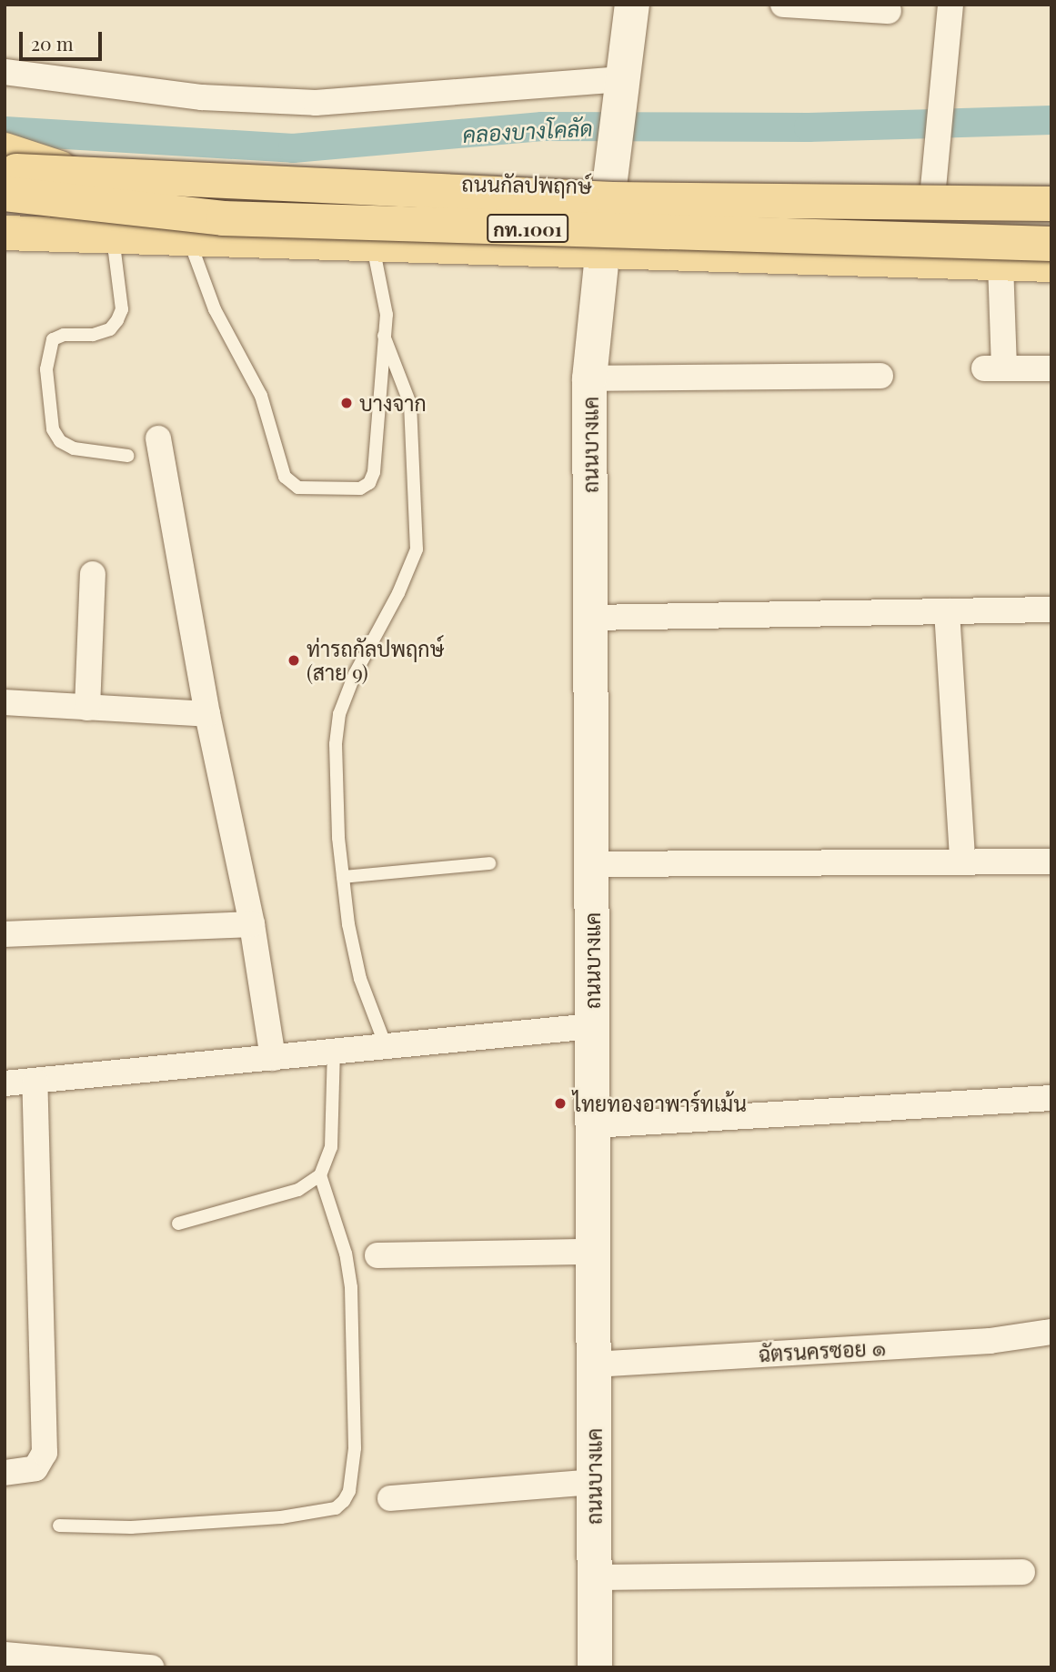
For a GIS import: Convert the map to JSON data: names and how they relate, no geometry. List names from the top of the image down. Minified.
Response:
{"streets":{"main road":["ถนนกัลปพฤกษ์","กท.1001","ถนนบางแค"],"street":["ฉัตรนครซอย ๑"]},"crossings":[["กท.1001","ถนนบางแค"],["ถนนบางแค","ฉัตรนครซอย ๑"]],"water":["คลองบางโคลัด"],"places":["บางจาก","ท่ารถกัลปพฤกษ์ (สาย 9)","ไทยทองอาพาร์ทเม้น"],"scale_bar":"20 m"}
